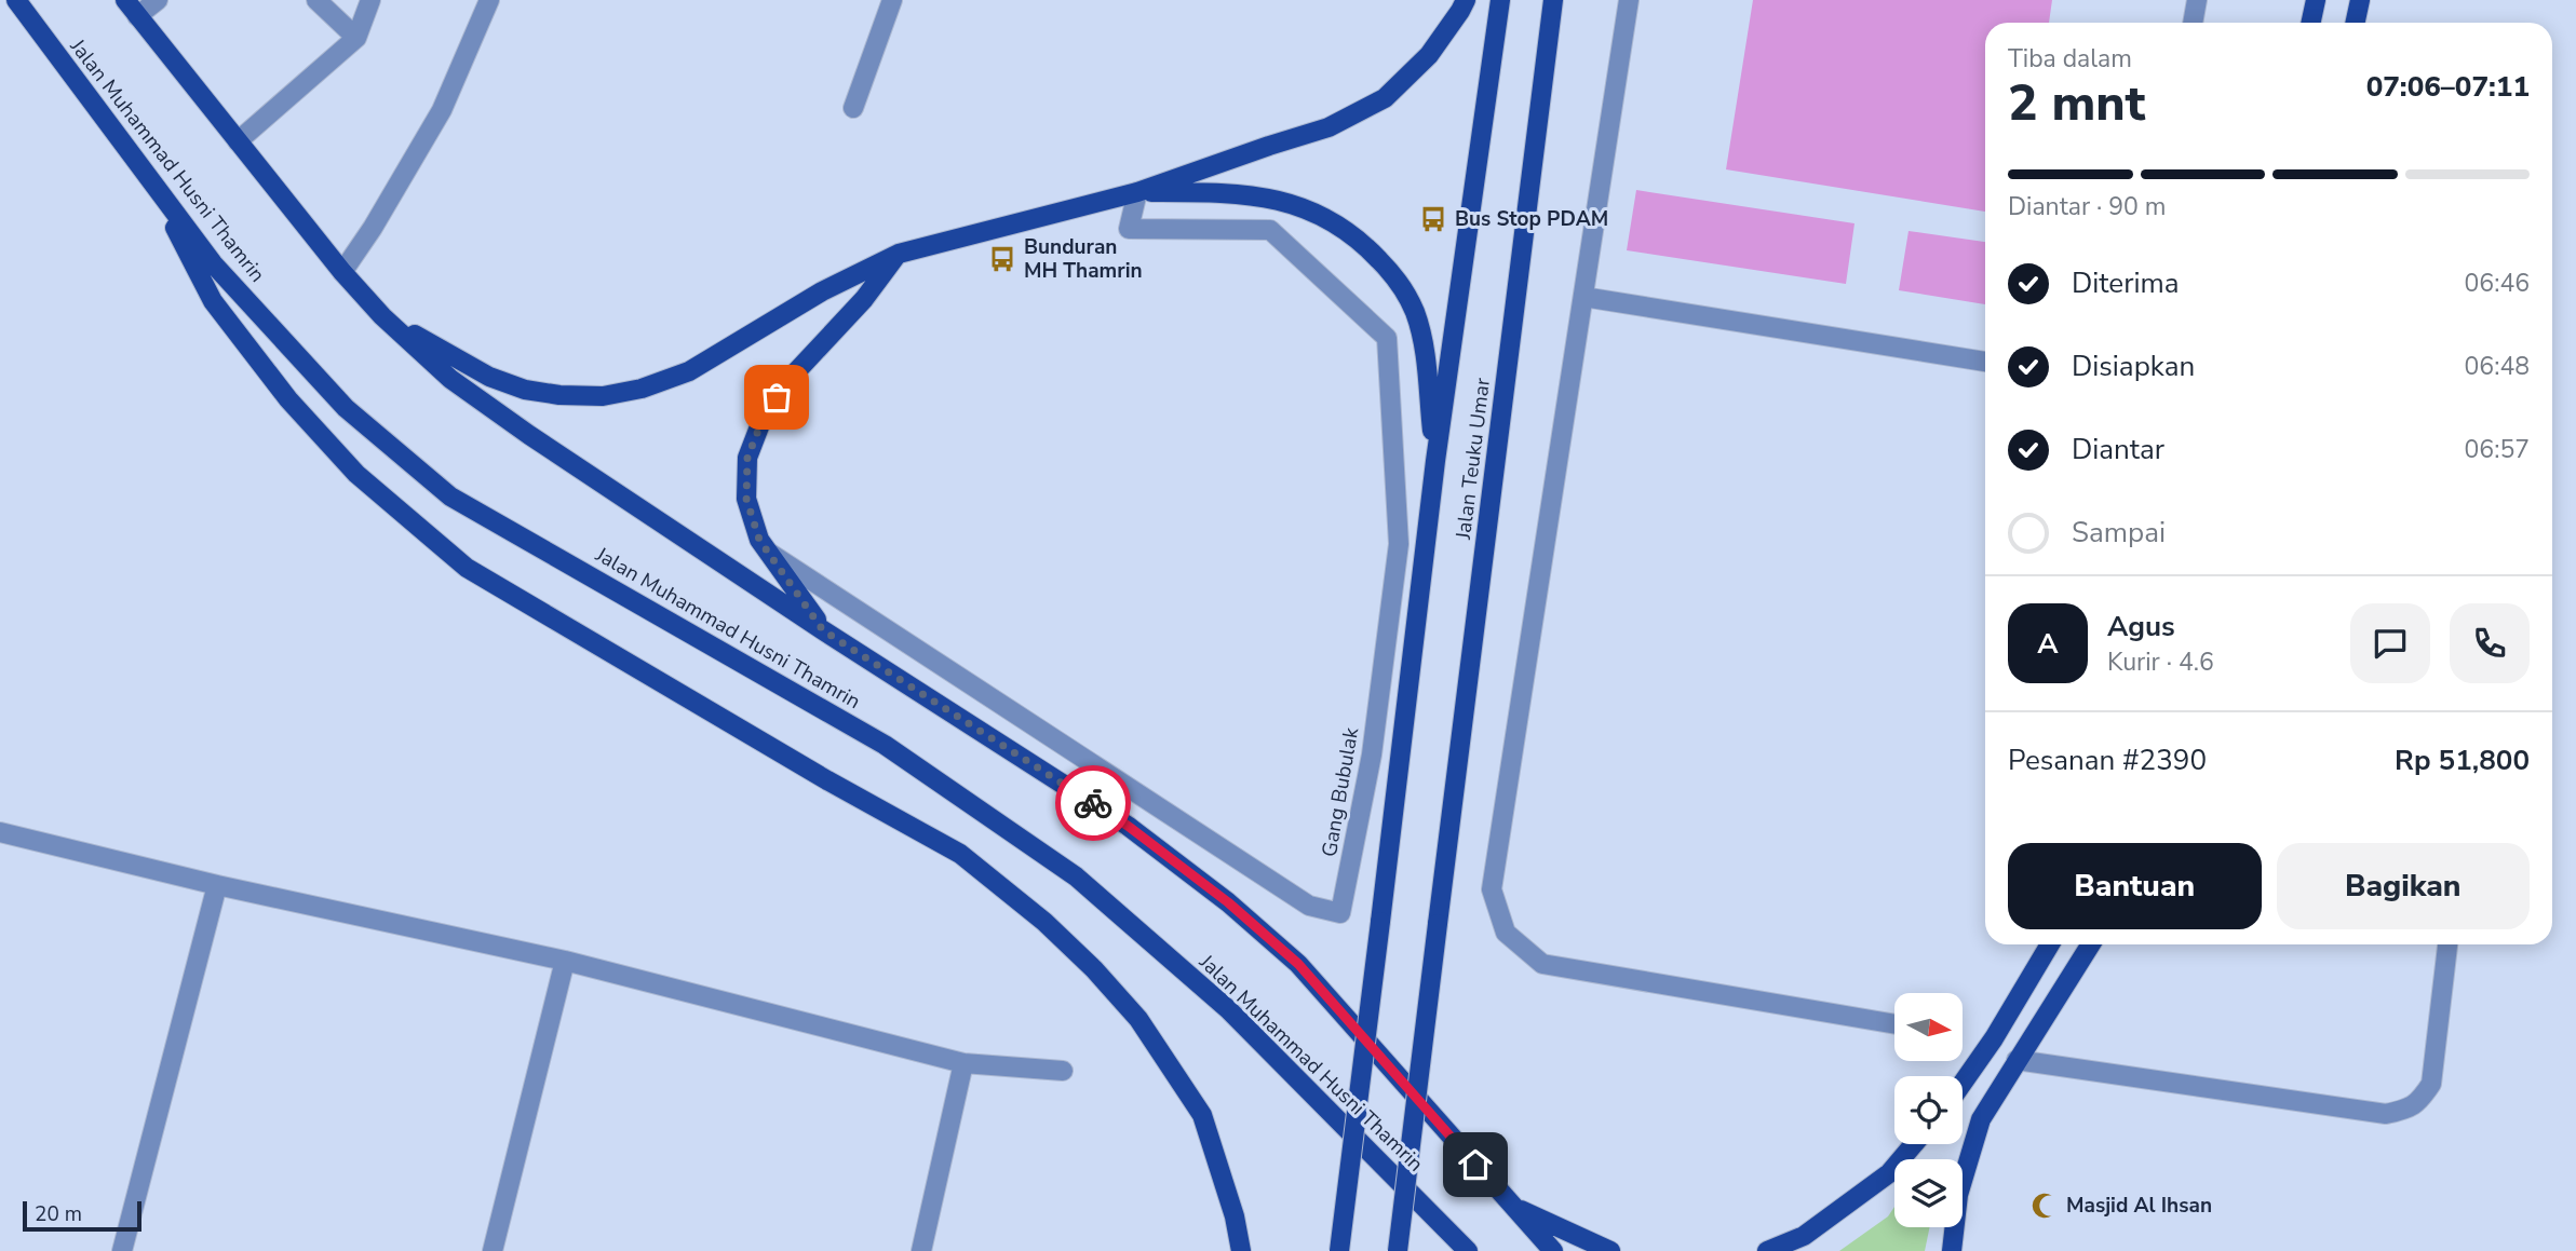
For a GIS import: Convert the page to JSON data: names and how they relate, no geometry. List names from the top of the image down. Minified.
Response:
{"streets":{"main road":["Jalan Muhammad Husni Thamrin","Jalan Teuku Umar"],"street":["Gang Bubulak"]},"places":{"bus stop":["Bus Stop PDAM","Bunduran MH Thamrin"],"mosque":["Masjid Al Ihsan"]},"scale_bar":"20 m","north":"right","page":{"heading":["2 mnt","Tiba dalam","07:06–07:11"],"panel":["Agus","Kurir · 4.6","Pesanan #2390","Rp 51,800"],"bar":"Diantar · 90 m","list":[["Diterima","06:46"],["Disiapkan","06:48"],["Diantar","06:57"],"Sampai"],"round":"A","buttons":["Bantuan","Bagikan"],"scale":"20 m"}}
